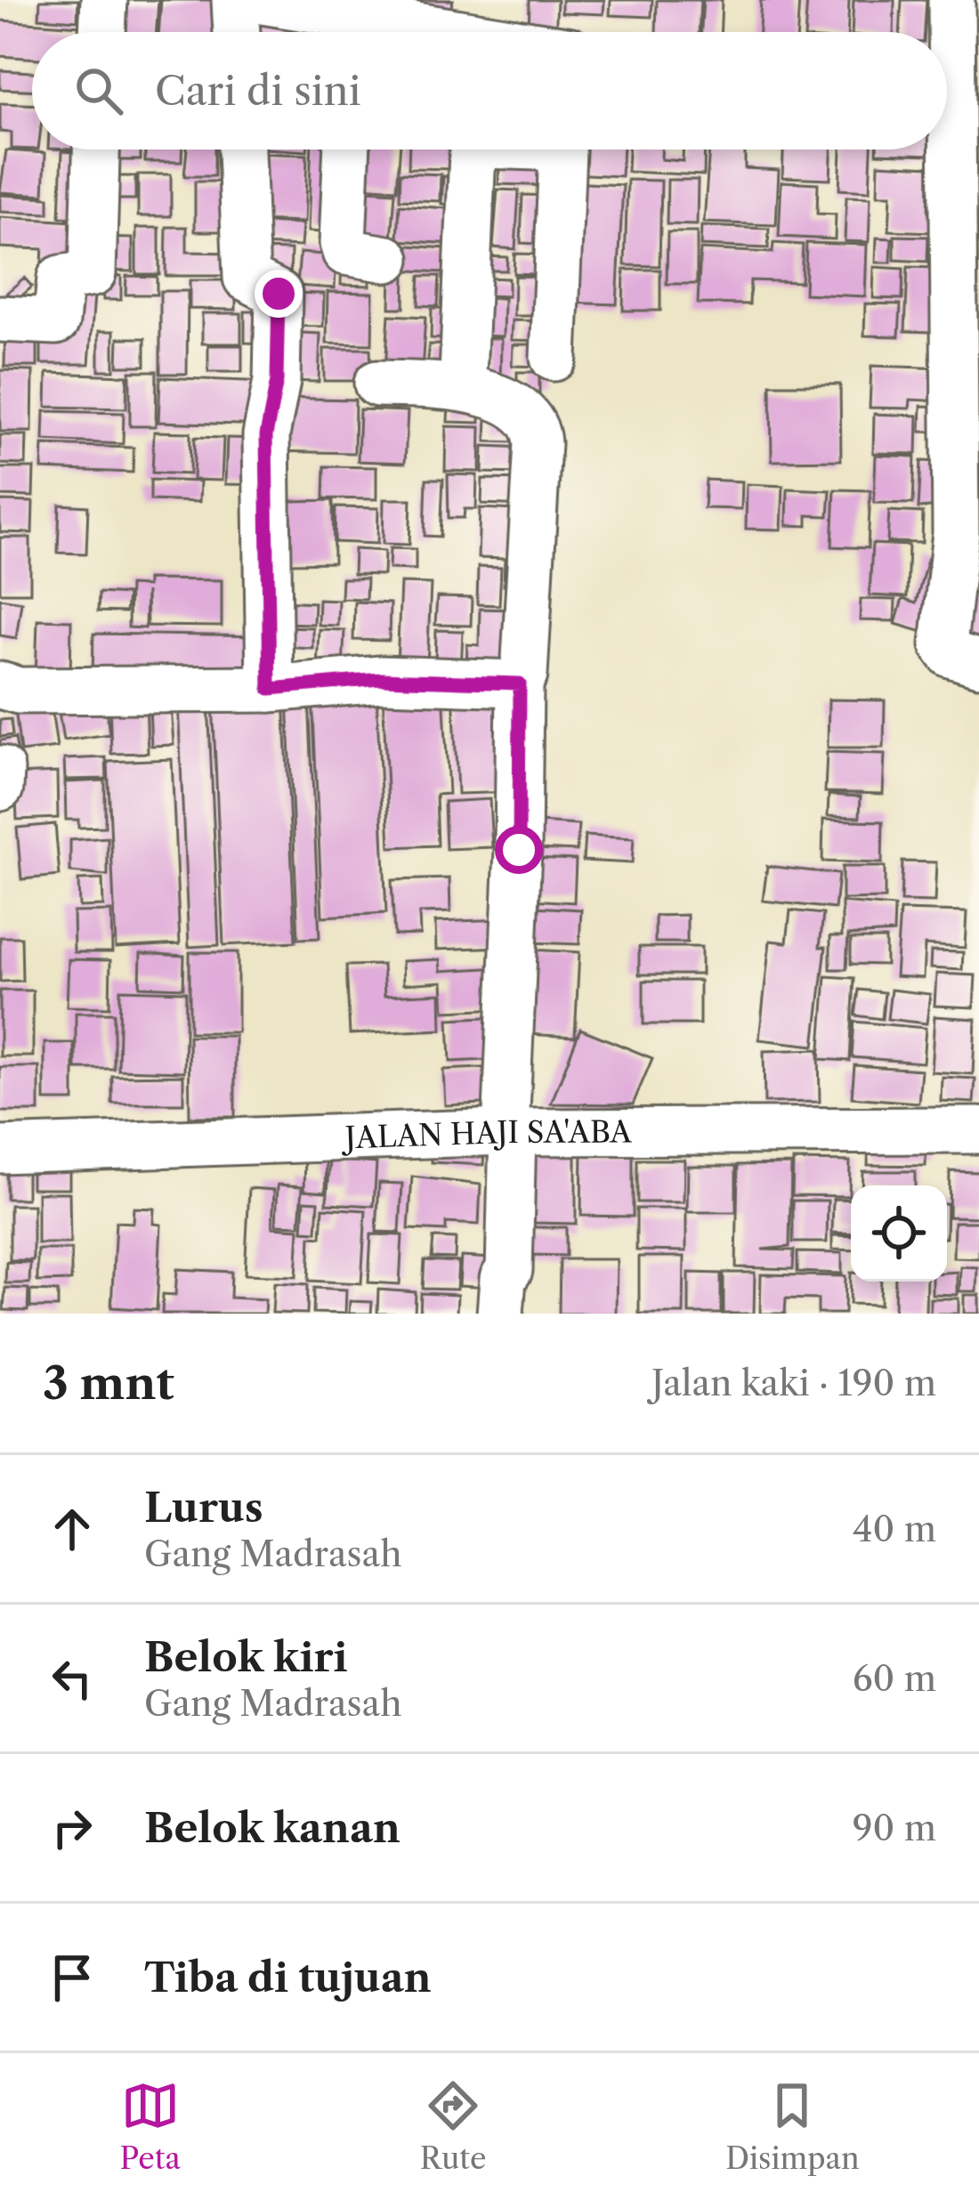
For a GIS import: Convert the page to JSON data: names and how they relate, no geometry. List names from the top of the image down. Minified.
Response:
{"streets":{"street":["JALAN HAJI SA'ABA"]},"page":{"search":"Cari di sini","heading":["3 mnt","Jalan kaki · 190 m"],"list":[["Lurus","Gang Madrasah","40 m"],["Belok kiri","Gang Madrasah","60 m"],["Belok kanan","90 m"],"Tiba di tujuan"],"nav":["Peta","Rute","Disimpan"]}}
